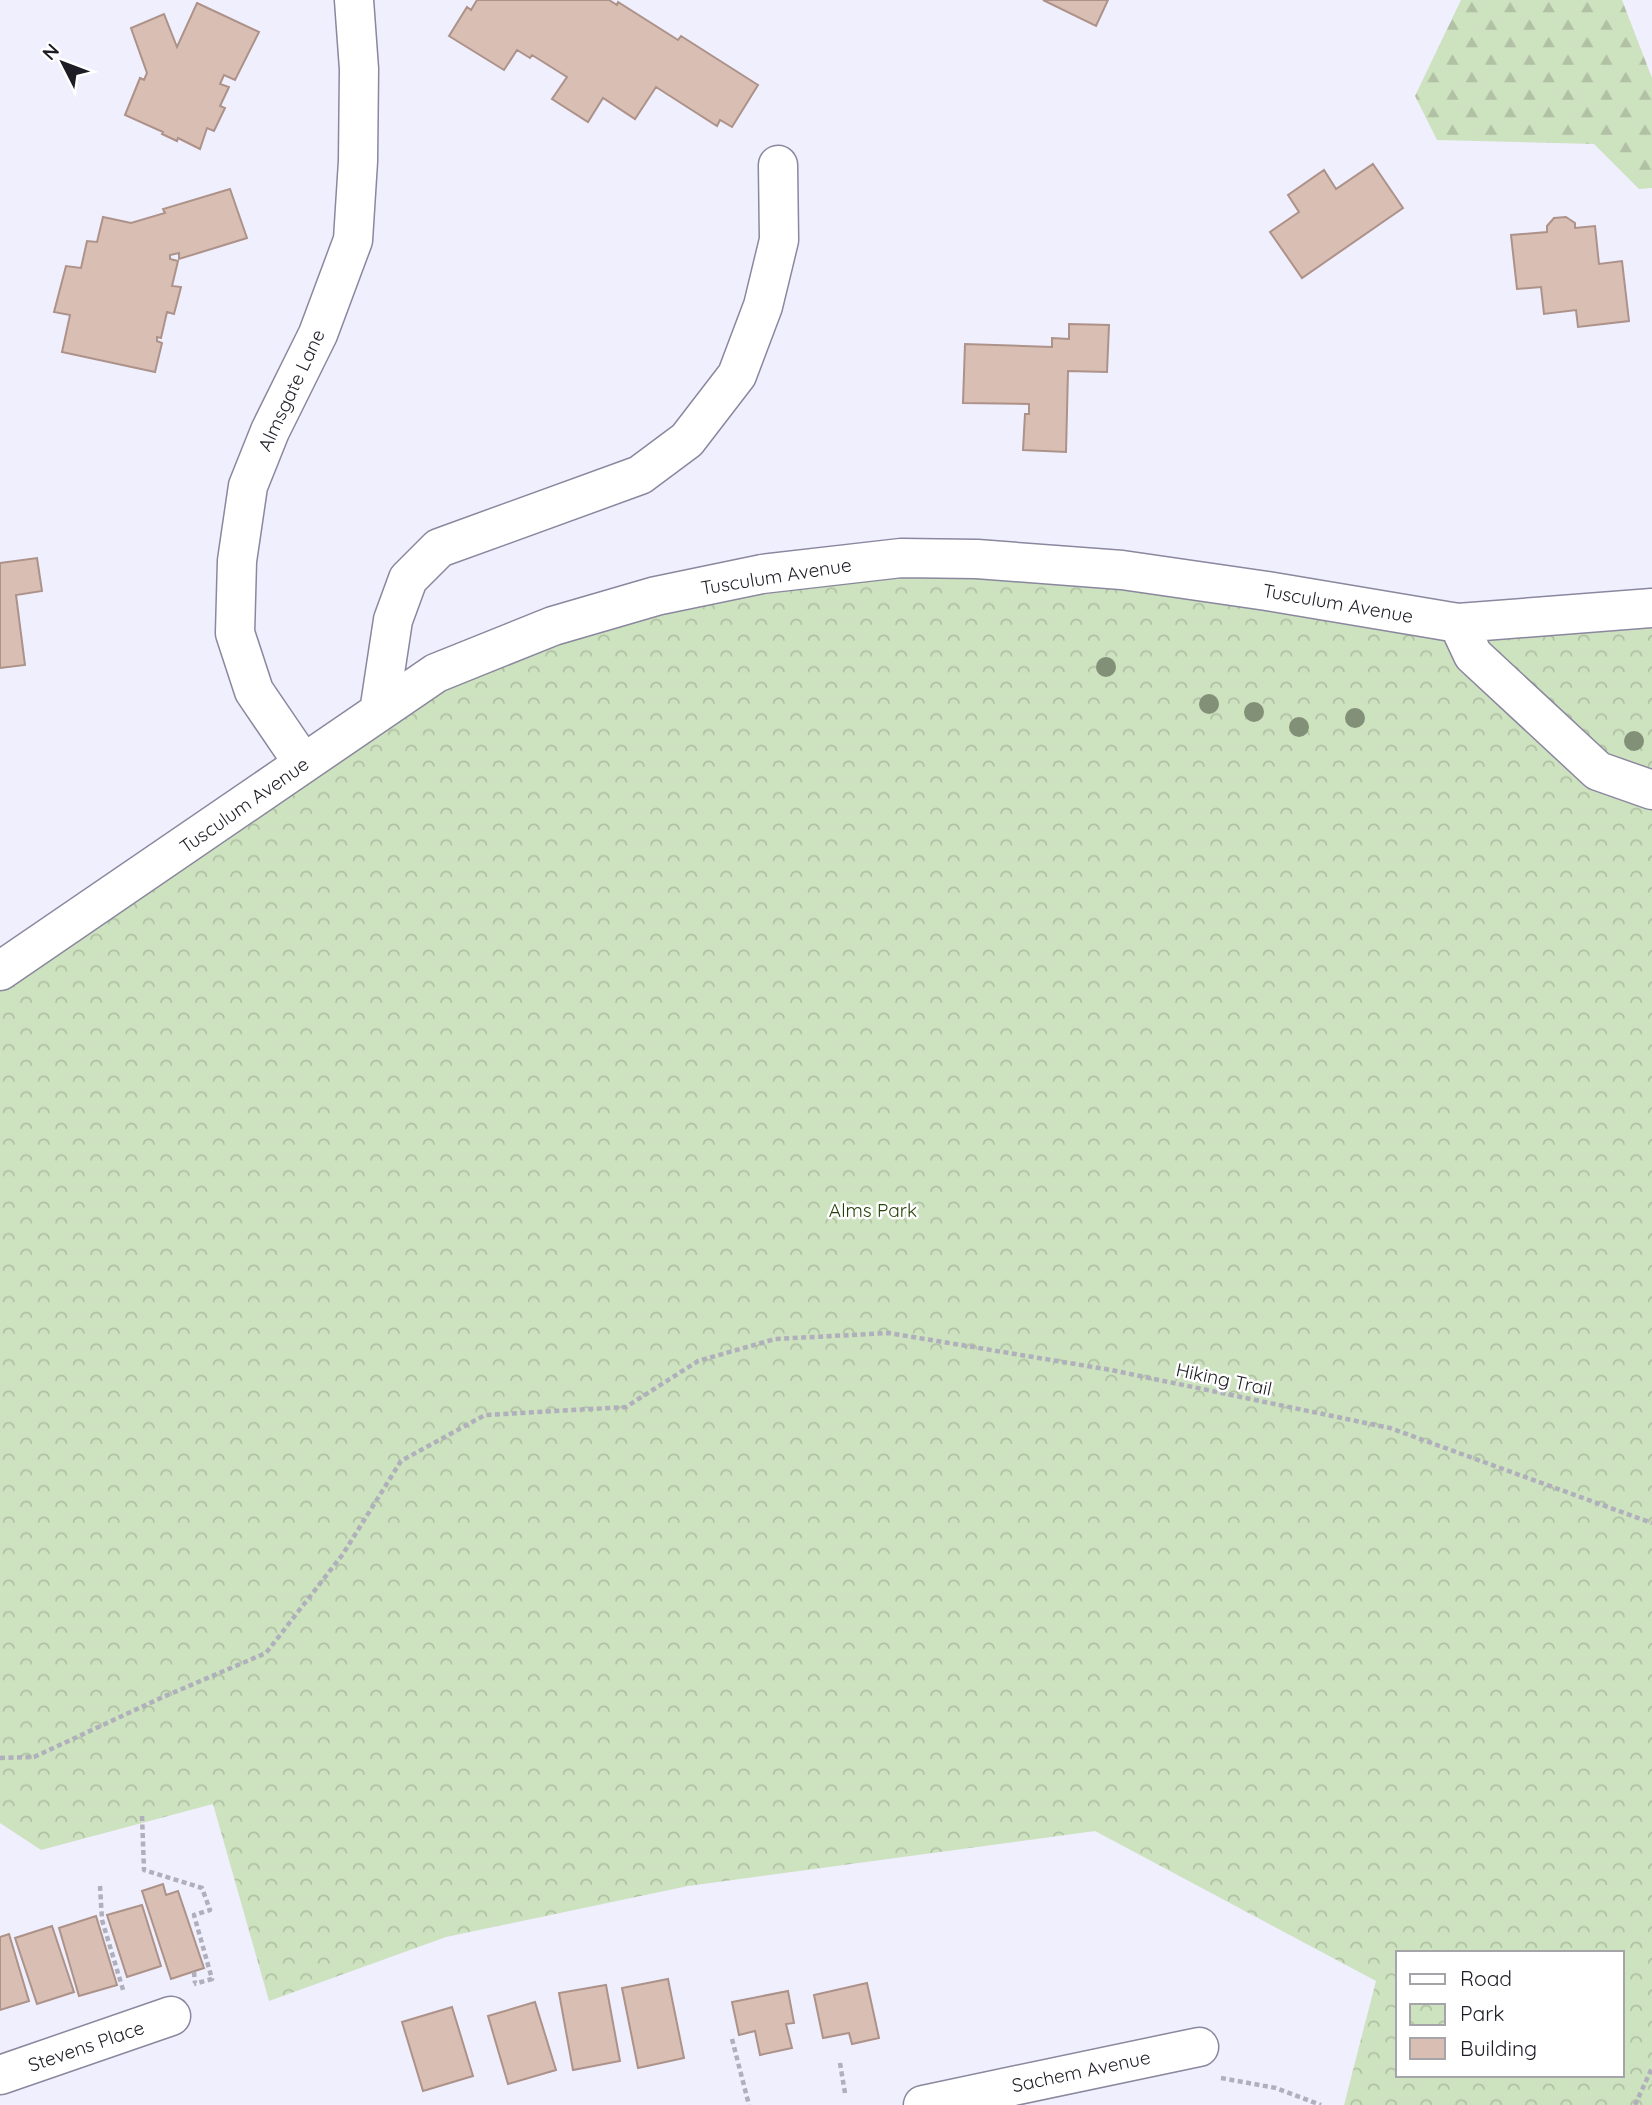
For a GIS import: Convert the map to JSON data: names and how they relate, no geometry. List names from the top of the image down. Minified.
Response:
{"streets":{"street":["Almsgate Lane","Tusculum Avenue","Stevens Place","Sachem Avenue"],"path":["Hiking Trail"]},"crossings":[["Almsgate Lane","Tusculum Avenue"]],"parks":["Alms Park"],"legend":["Road","Park","Building"],"north":"top left"}
